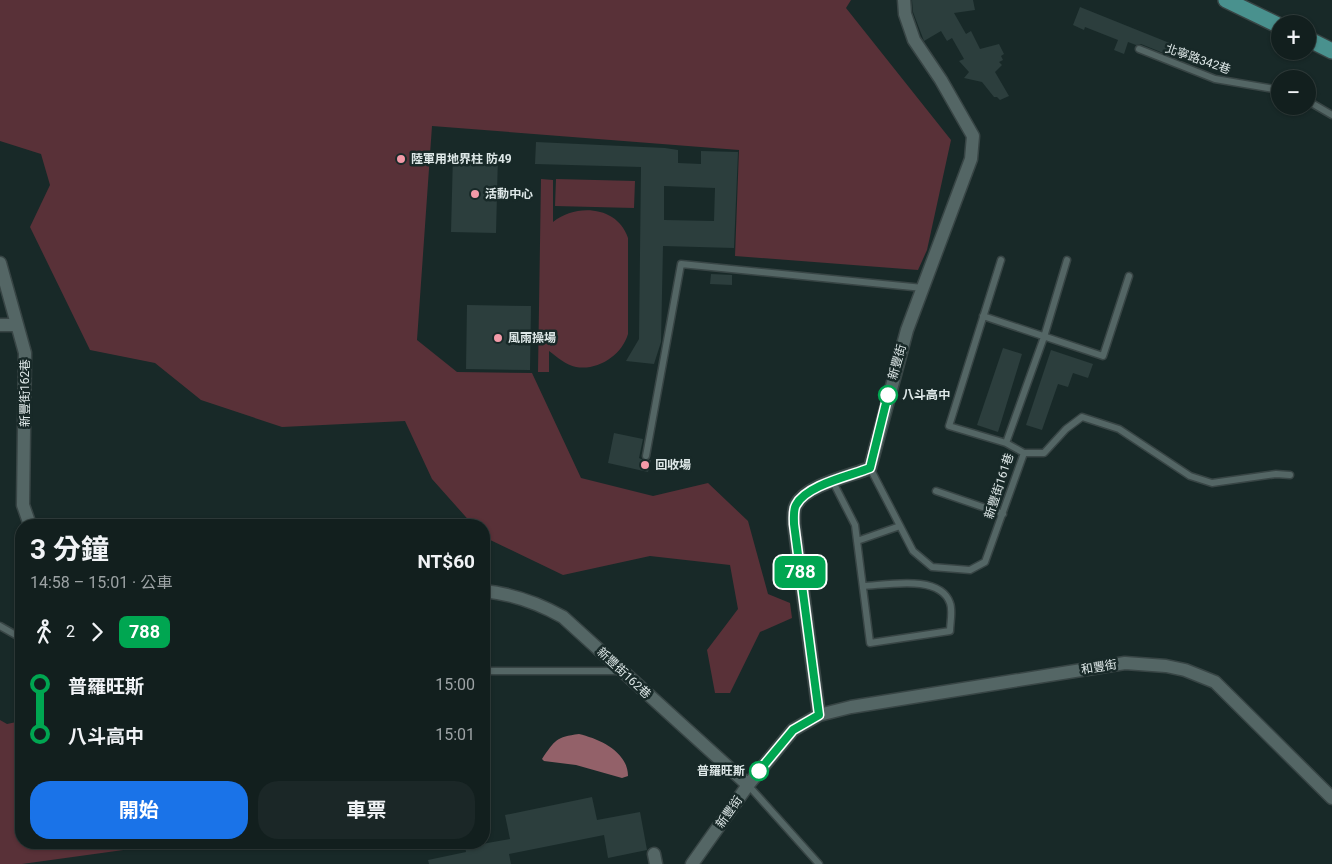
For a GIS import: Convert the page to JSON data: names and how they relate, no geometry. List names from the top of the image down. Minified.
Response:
{"streets":{"street":["新豐街","新豐街162巷","和豐街"],"lane":["北寧路342巷","新豐街161巷"]},"crossings":[["新豐街","新豐街162巷"],["新豐街","新豐街161巷"],["新豐街","和豐街"]],"places":["陸軍用地界柱 防49","活動中心","風雨操場","八斗高中","回收場","普羅旺斯"],"lines":["bus line 788"],"page":{"on_map":"788","map_buttons":["+","−"],"heading":["3 分鐘","14:58 – 15:01 · 公車","NT$60"],"legs":["2","788"],"list":[{"name":"普羅旺斯","value":"15:00"},{"name":"八斗高中","value":"15:01"}],"buttons":["開始","車票"]}}
